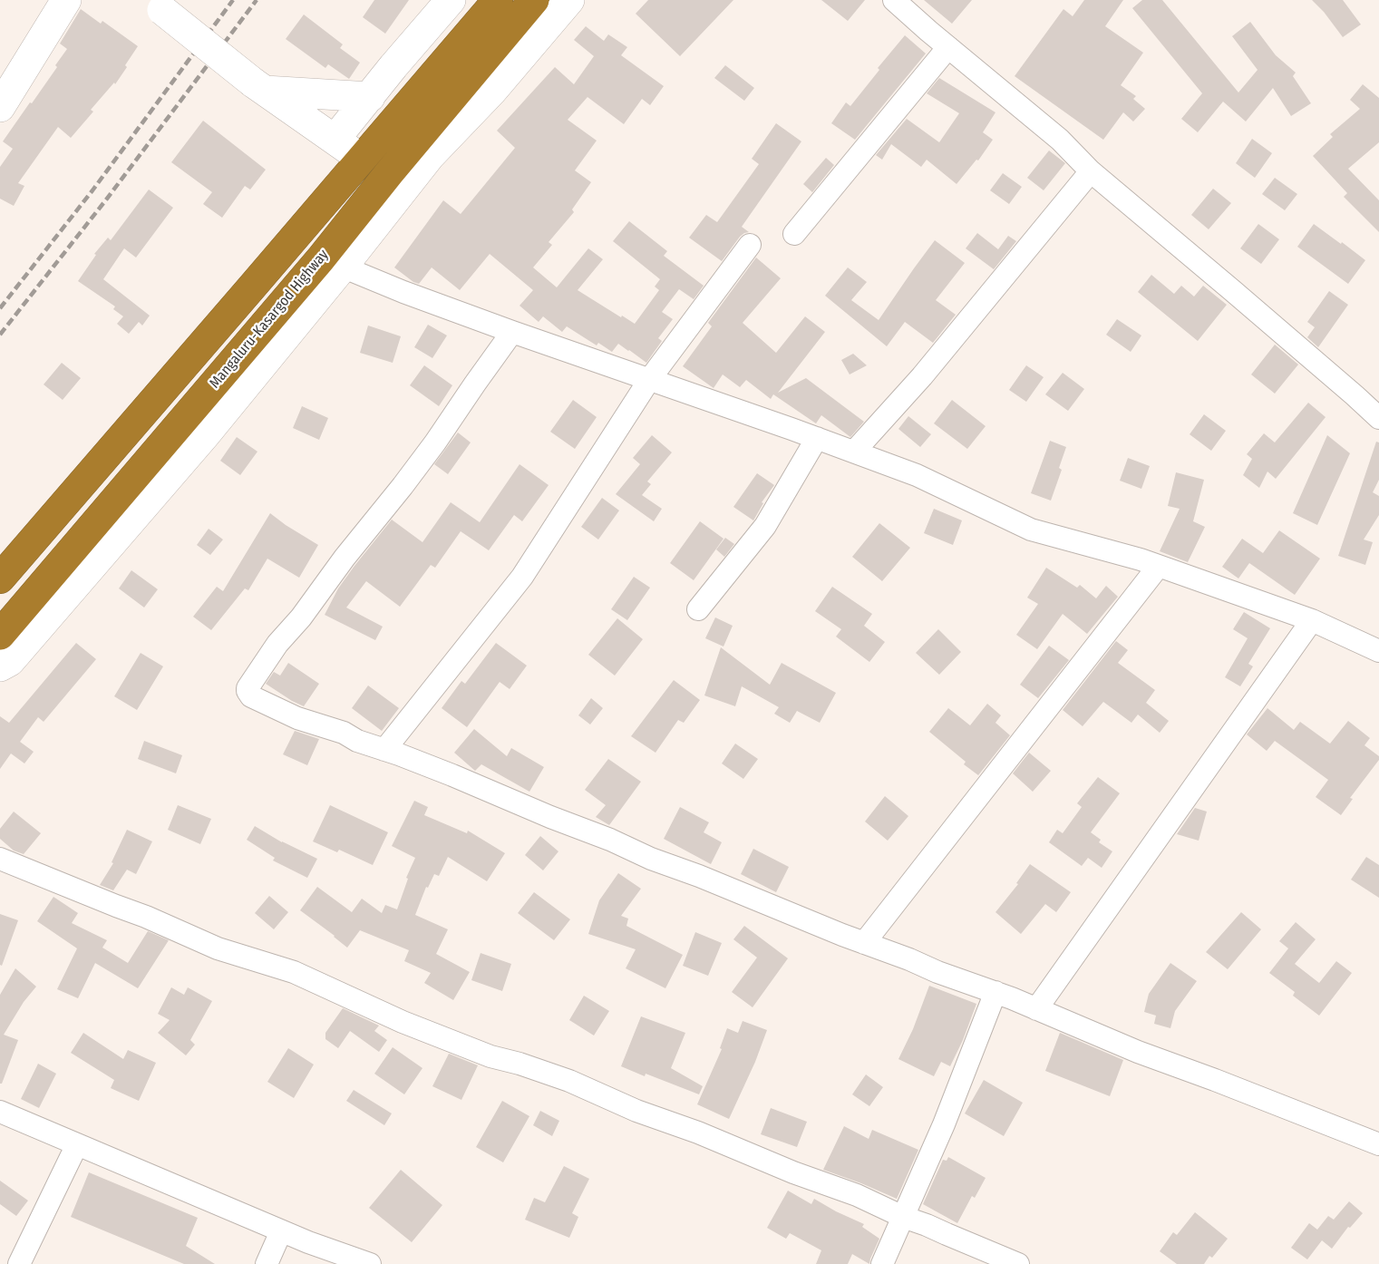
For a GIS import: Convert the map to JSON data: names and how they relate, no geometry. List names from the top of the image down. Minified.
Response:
{"streets":{"highway":["Mangaluru-Kasargod Highway"]}}
